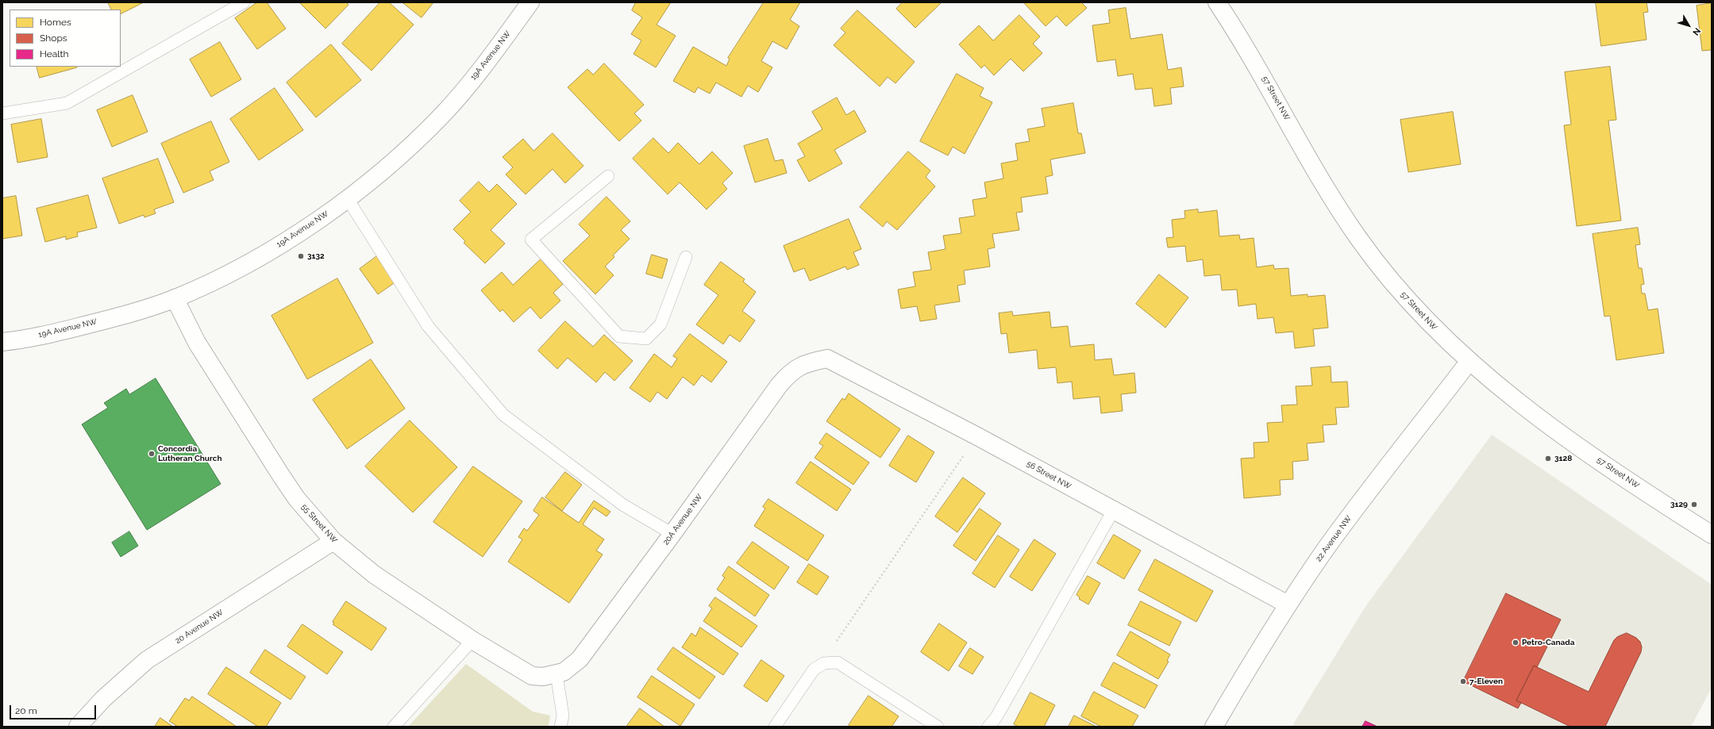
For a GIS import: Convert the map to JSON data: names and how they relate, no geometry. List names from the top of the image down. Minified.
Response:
{"streets":{"street":["19A Avenue NW","57 Street NW","56 Street NW","20A Avenue NW","55 Street NW","22 Avenue NW","20 Avenue NW"]},"crossings":[["19A Avenue NW","55 Street NW"],["57 Street NW","22 Avenue NW"],["56 Street NW","20A Avenue NW"],["56 Street NW","22 Avenue NW"],["20A Avenue NW","55 Street NW"],["55 Street NW","20 Avenue NW"]],"places":["3132","Concordia Lutheran Church","3128","3129","Petro-Canada","7-Eleven"],"legend":["Homes","Shops","Health"],"scale_bar":"20 m","north":"bottom right"}
